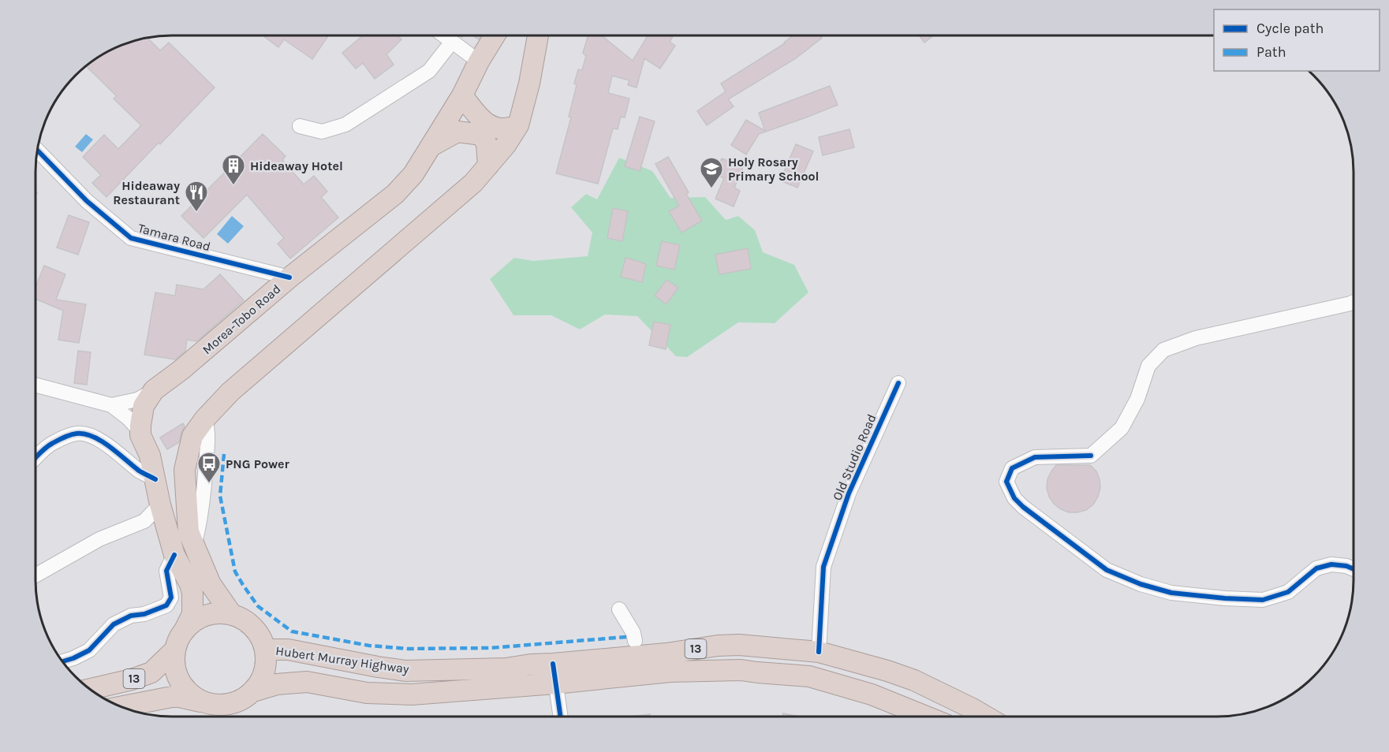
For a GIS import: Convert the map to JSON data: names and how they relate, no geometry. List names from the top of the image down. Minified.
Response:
{"streets":{"highway":["Morea-Tobo Road","13","Hubert Murray Highway"],"street":["Tamara Road","Old Studio Road"]},"crossings":[["Tamara Road","Morea-Tobo Road"],["Morea-Tobo Road","13"],["Morea-Tobo Road","Hubert Murray Highway"],["Old Studio Road","Hubert Murray Highway"],["13","Hubert Murray Highway"]],"places":{"building":["Hideaway Hotel"],"school or university":["Holy Rosary Primary School"],"restaurant":["Hideaway Restaurant"],"bus stop":["PNG Power"]},"legend":["Cycle path","Path"]}
